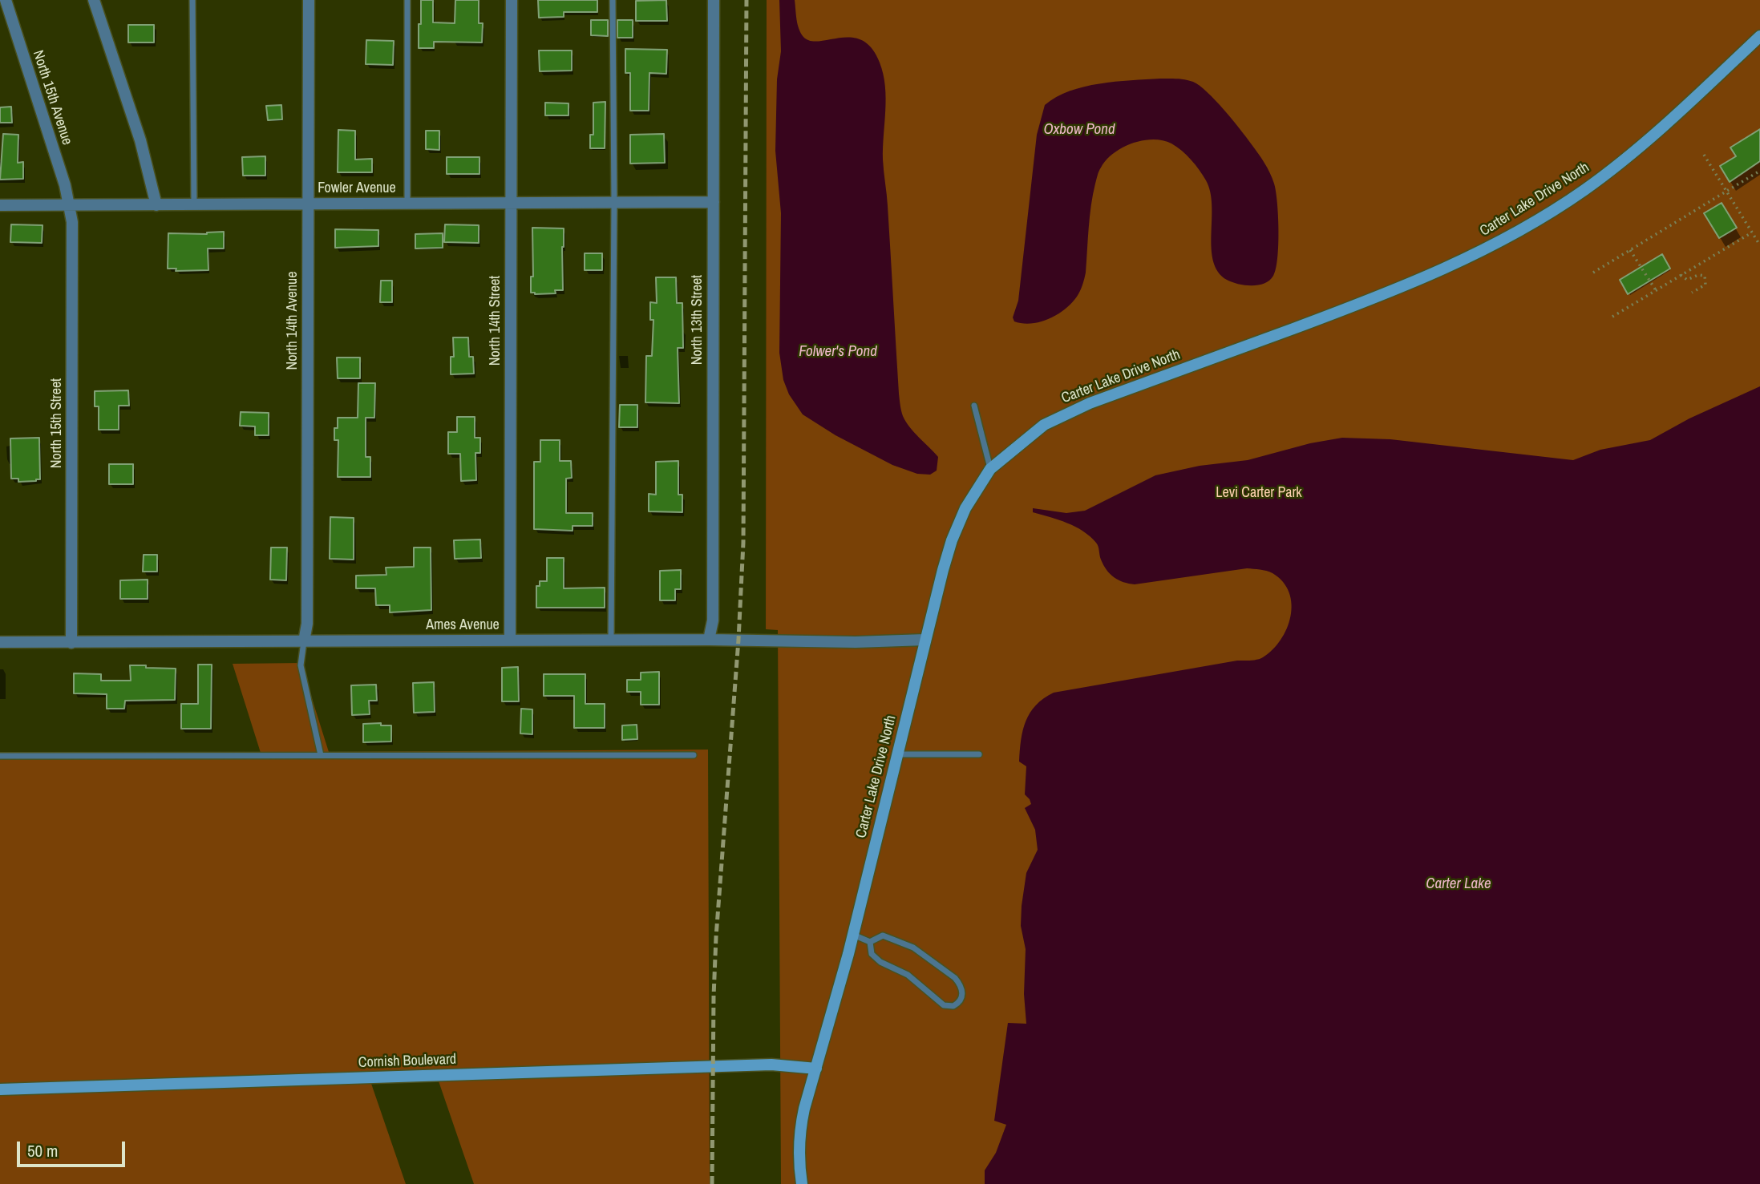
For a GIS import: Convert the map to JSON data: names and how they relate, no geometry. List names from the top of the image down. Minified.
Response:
{"streets":{"street":["North 15th Avenue","Fowler Avenue","Carter Lake Drive North","North 13th Street","North 14th Avenue","North 14th Street","North 15th Street","Ames Avenue","Cornish Boulevard"]},"crossings":[["North 15th Avenue","Fowler Avenue"],["North 15th Avenue","North 15th Street"],["Fowler Avenue","North 13th Street"],["Fowler Avenue","North 14th Avenue"],["Fowler Avenue","North 14th Street"],["Fowler Avenue","North 15th Street"],["Carter Lake Drive North","Ames Avenue"],["Carter Lake Drive North","Cornish Boulevard"],["North 13th Street","Ames Avenue"],["North 14th Avenue","Ames Avenue"],["North 14th Street","Ames Avenue"],["North 15th Street","Ames Avenue"]],"water":["Oxbow Pond","Folwer's Pond","Carter Lake"],"parks":["Levi Carter Park"],"scale_bar":"50 m"}
